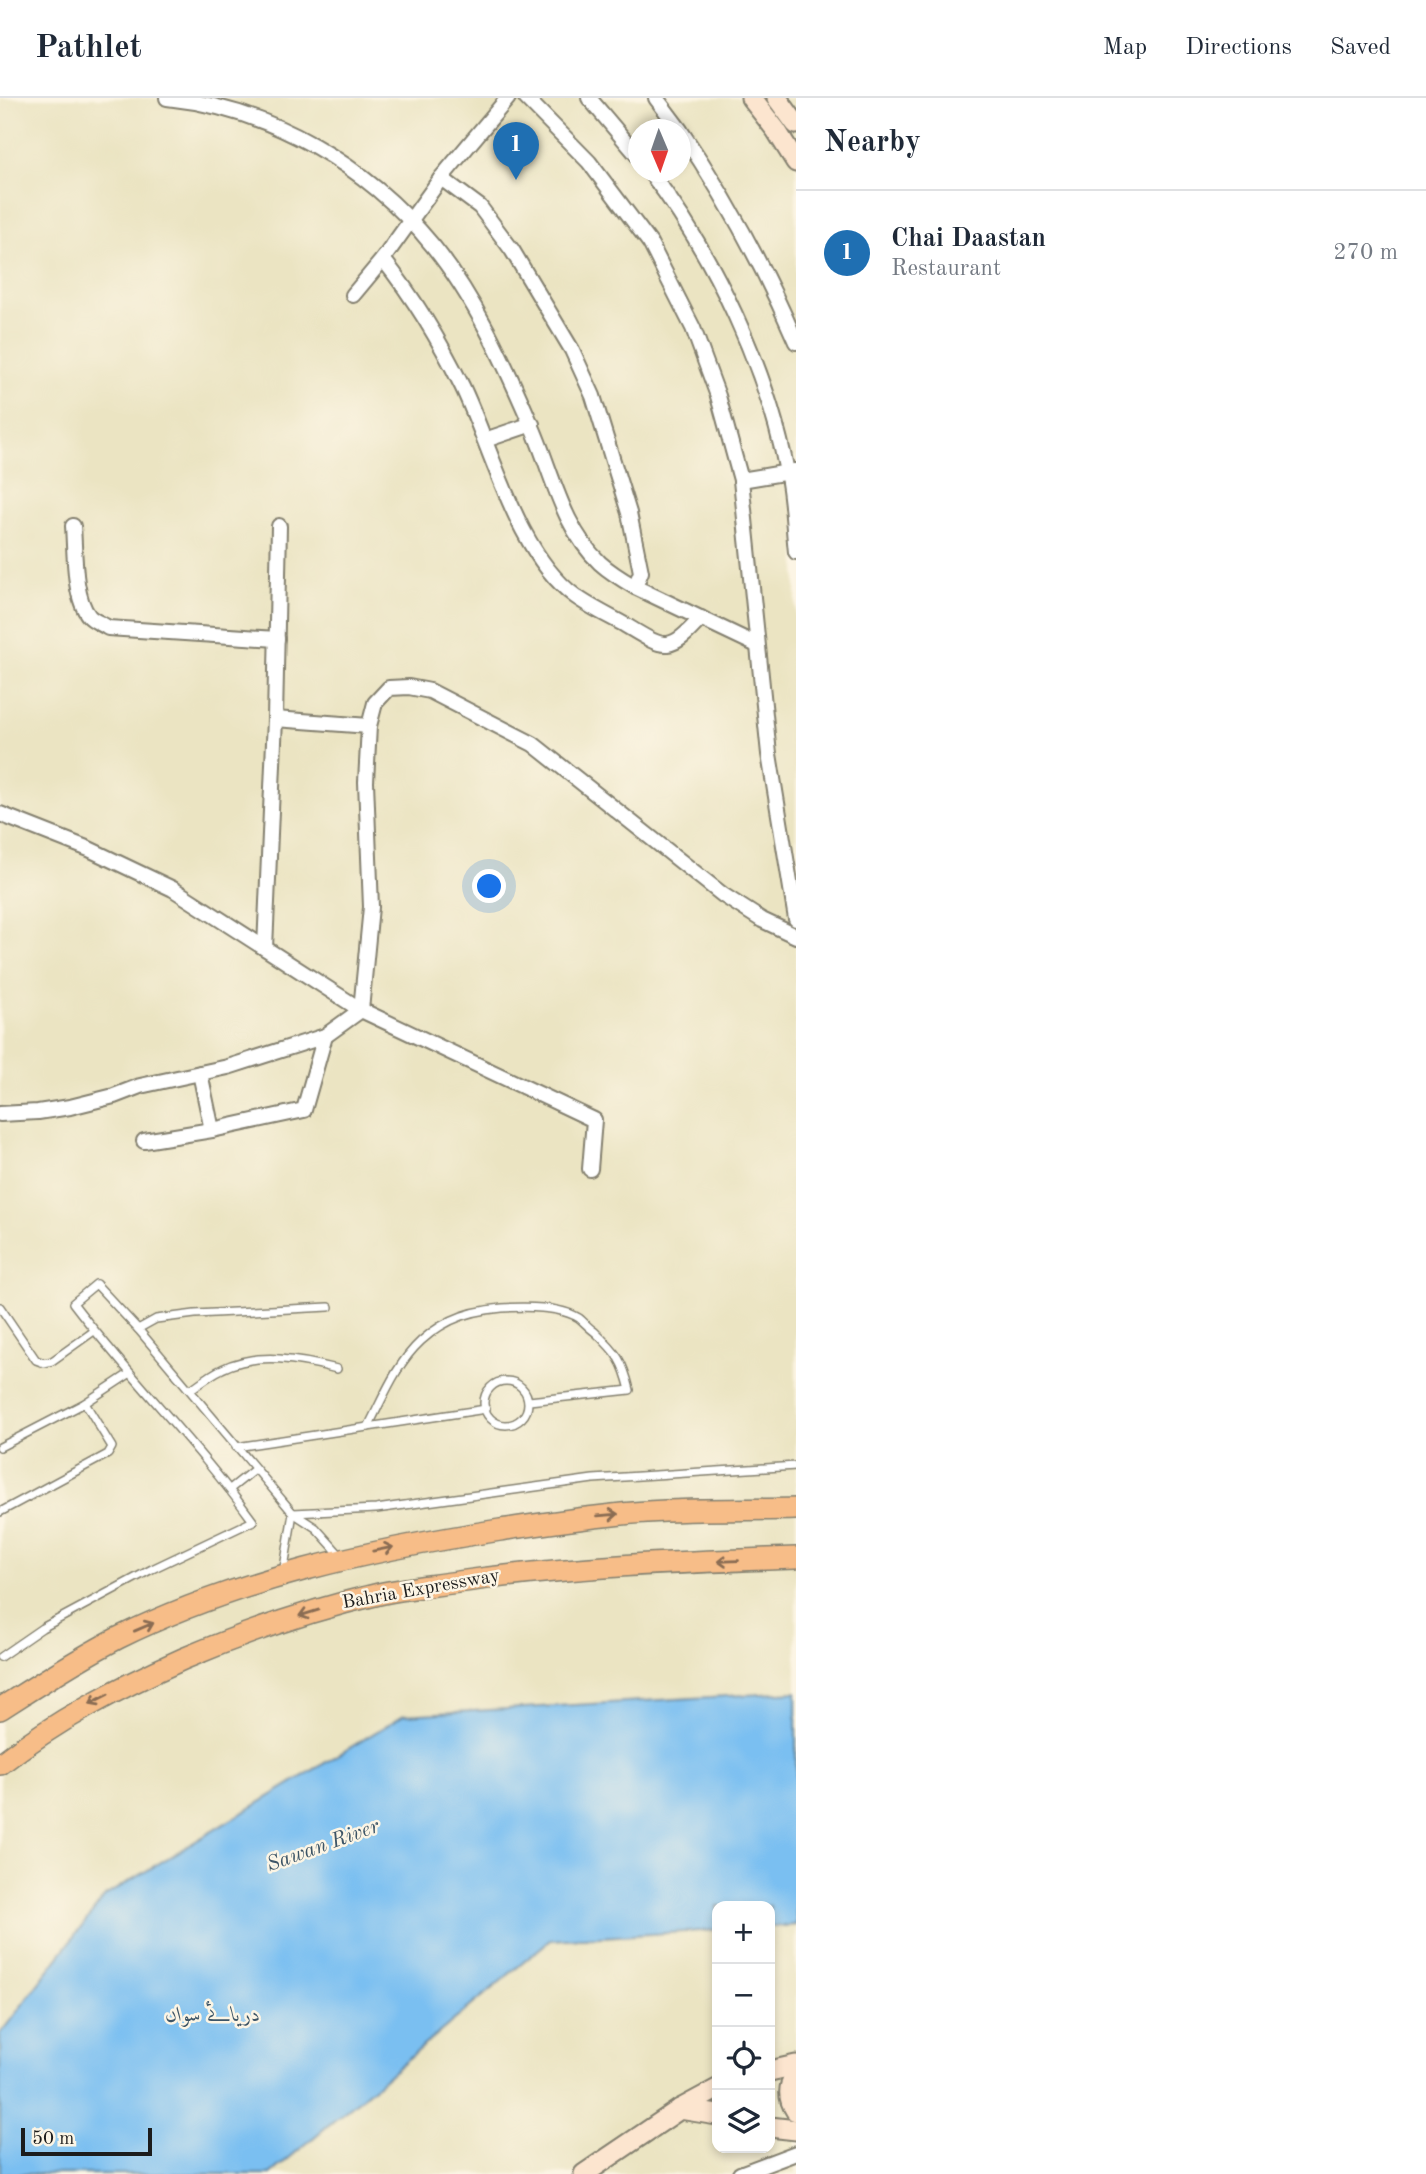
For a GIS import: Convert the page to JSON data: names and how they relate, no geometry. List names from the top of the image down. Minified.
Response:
{"streets":{"main road":["Bahria Expressway"]},"water":["Sawan River","دریائے سواں"],"scale_bar":"50 m","north":"bottom","page":{"header":"Pathlet","nav":["Map","Directions","Saved"],"heading":"Nearby","pins":"1","list":[{"mark":"1","name":"Chai Daastan","note":"Restaurant","value":"270 m"}],"map_buttons":["+","−"],"scale":"50 m"}}
